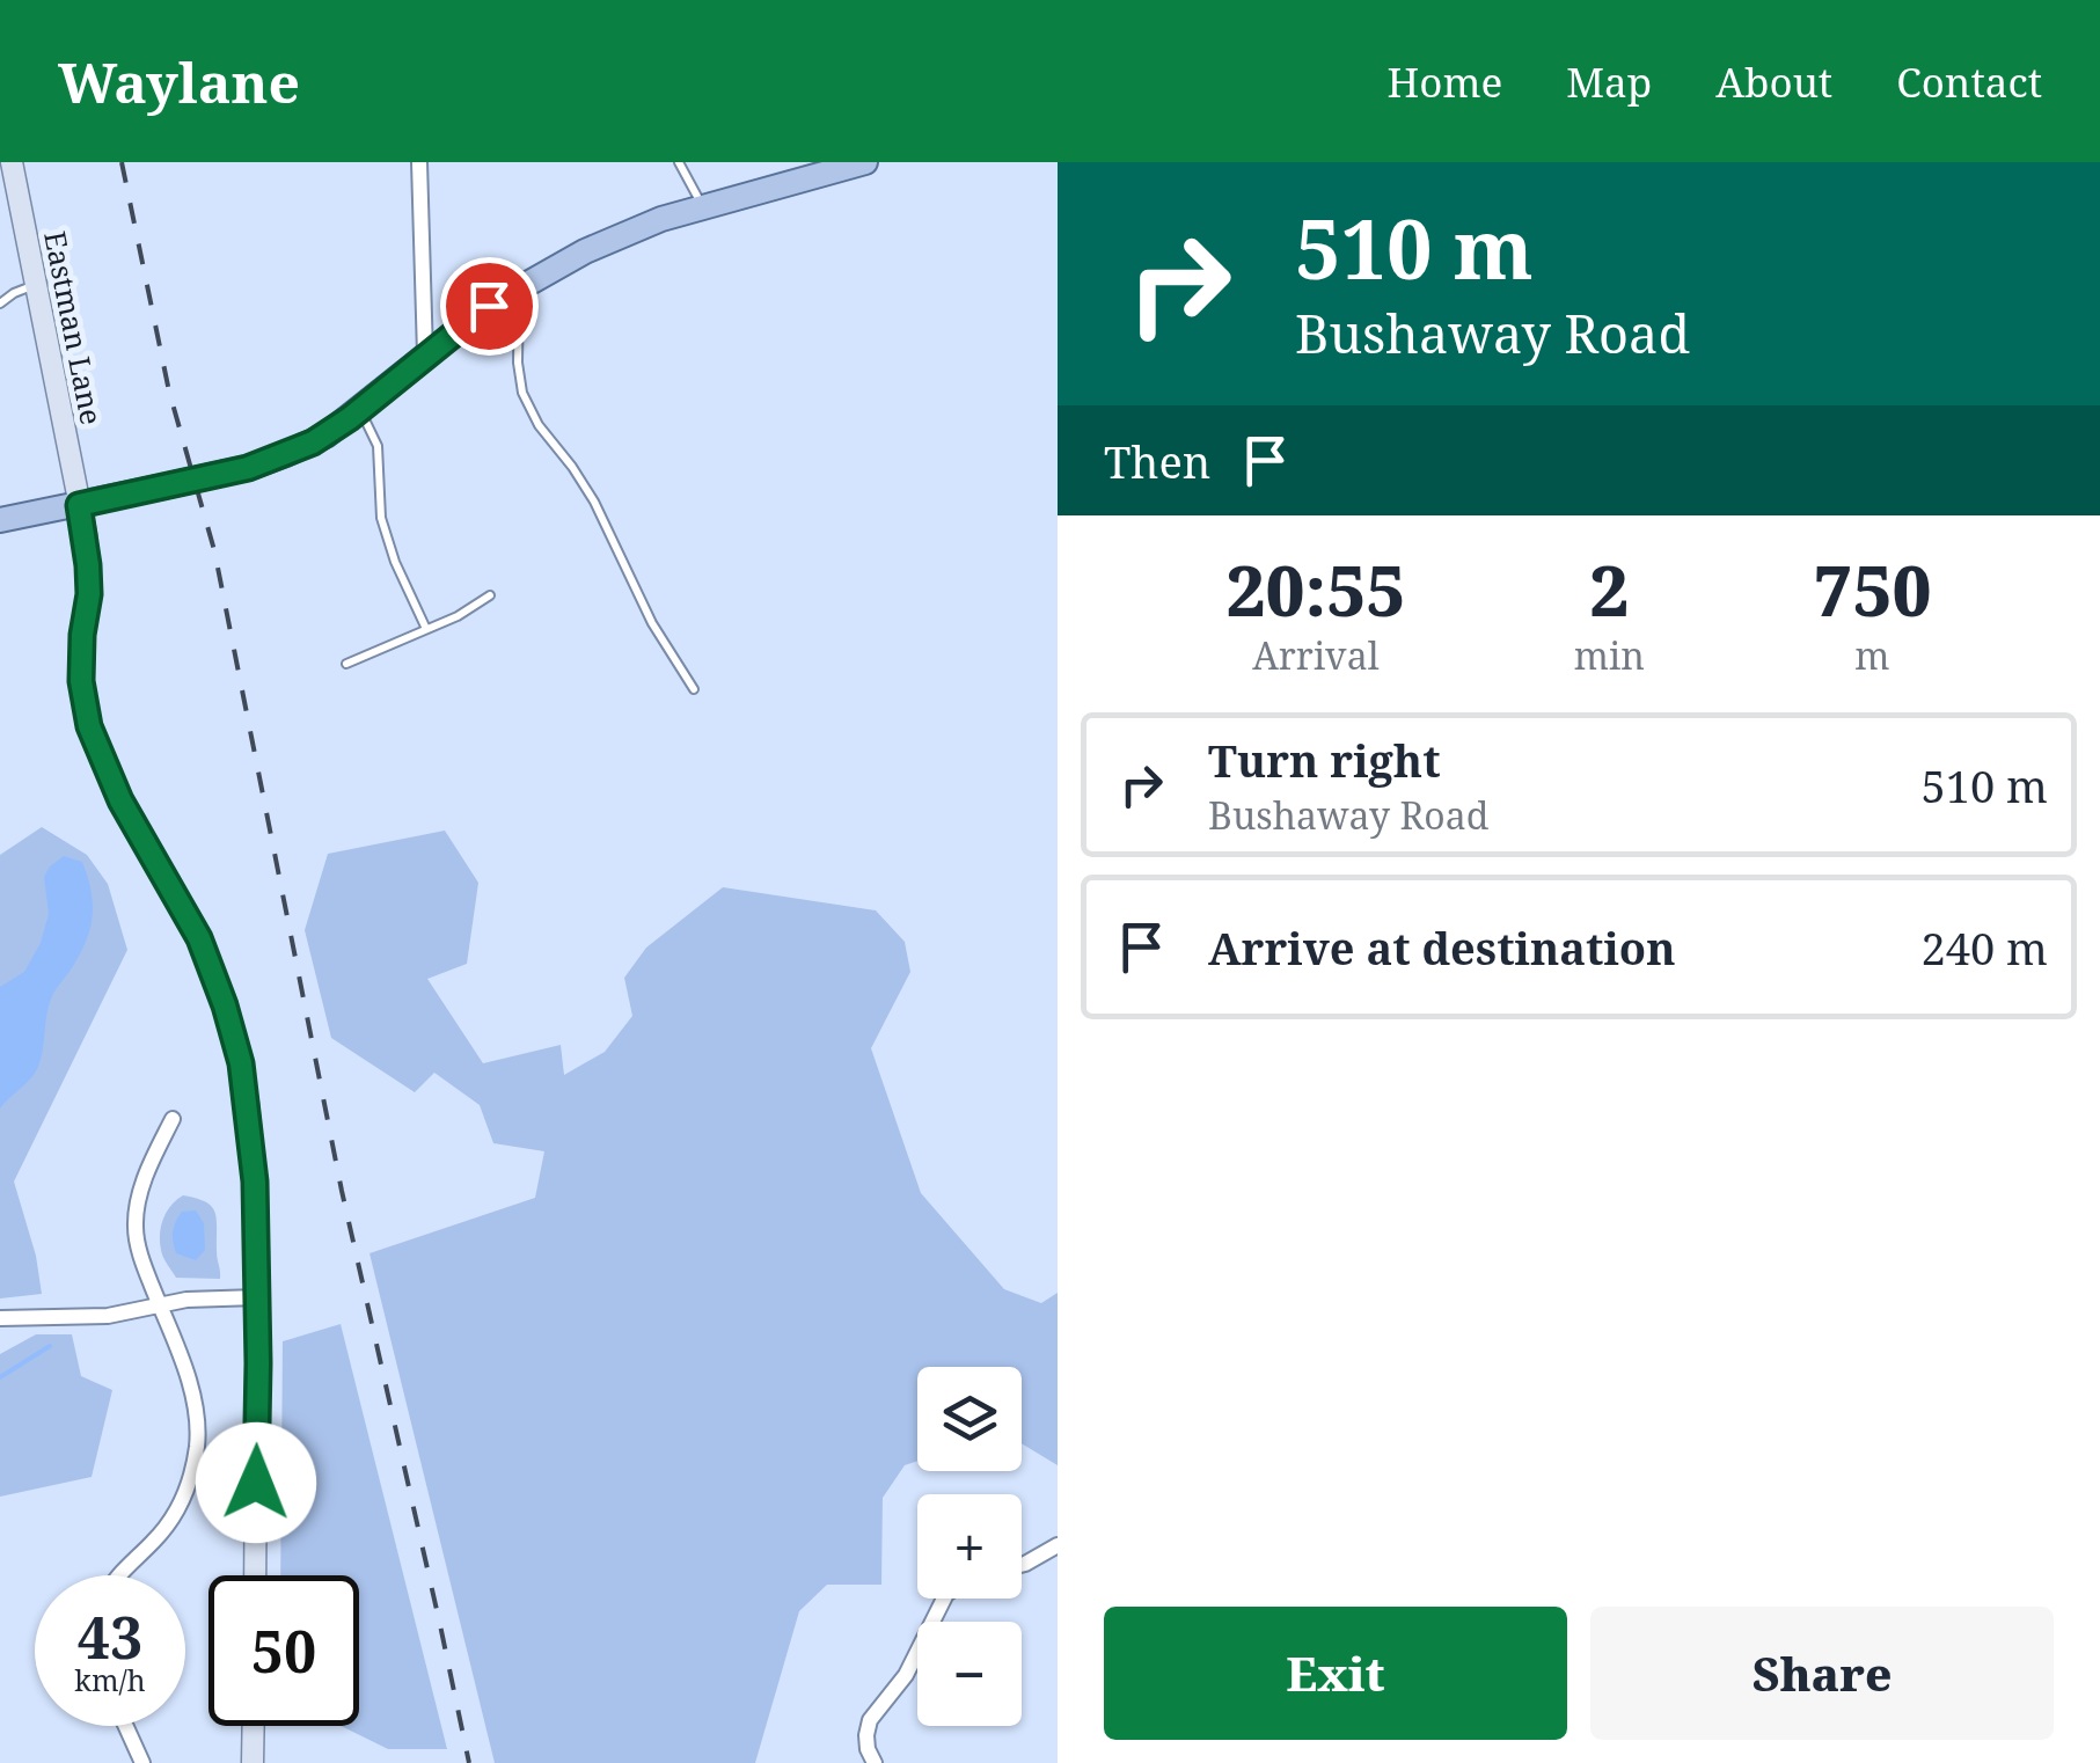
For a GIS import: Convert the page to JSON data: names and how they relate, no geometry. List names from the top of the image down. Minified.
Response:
{"streets":{"main road":["Eastman Lane"]},"page":{"header":"Waylane","nav":["Home","Map","About","Contact"],"turn":["510 m","Bushaway Road"],"then":"Then","eta":["20:55","Arrival","2","min","750","m"],"list":[{"name":"Turn right","note":"Bushaway Road","value":"510 m"},{"name":"Arrive at destination","value":"240 m"}],"map_buttons":["+","−"],"speed":"43 km/h","limit":"50","buttons":["Exit","Share"]}}
